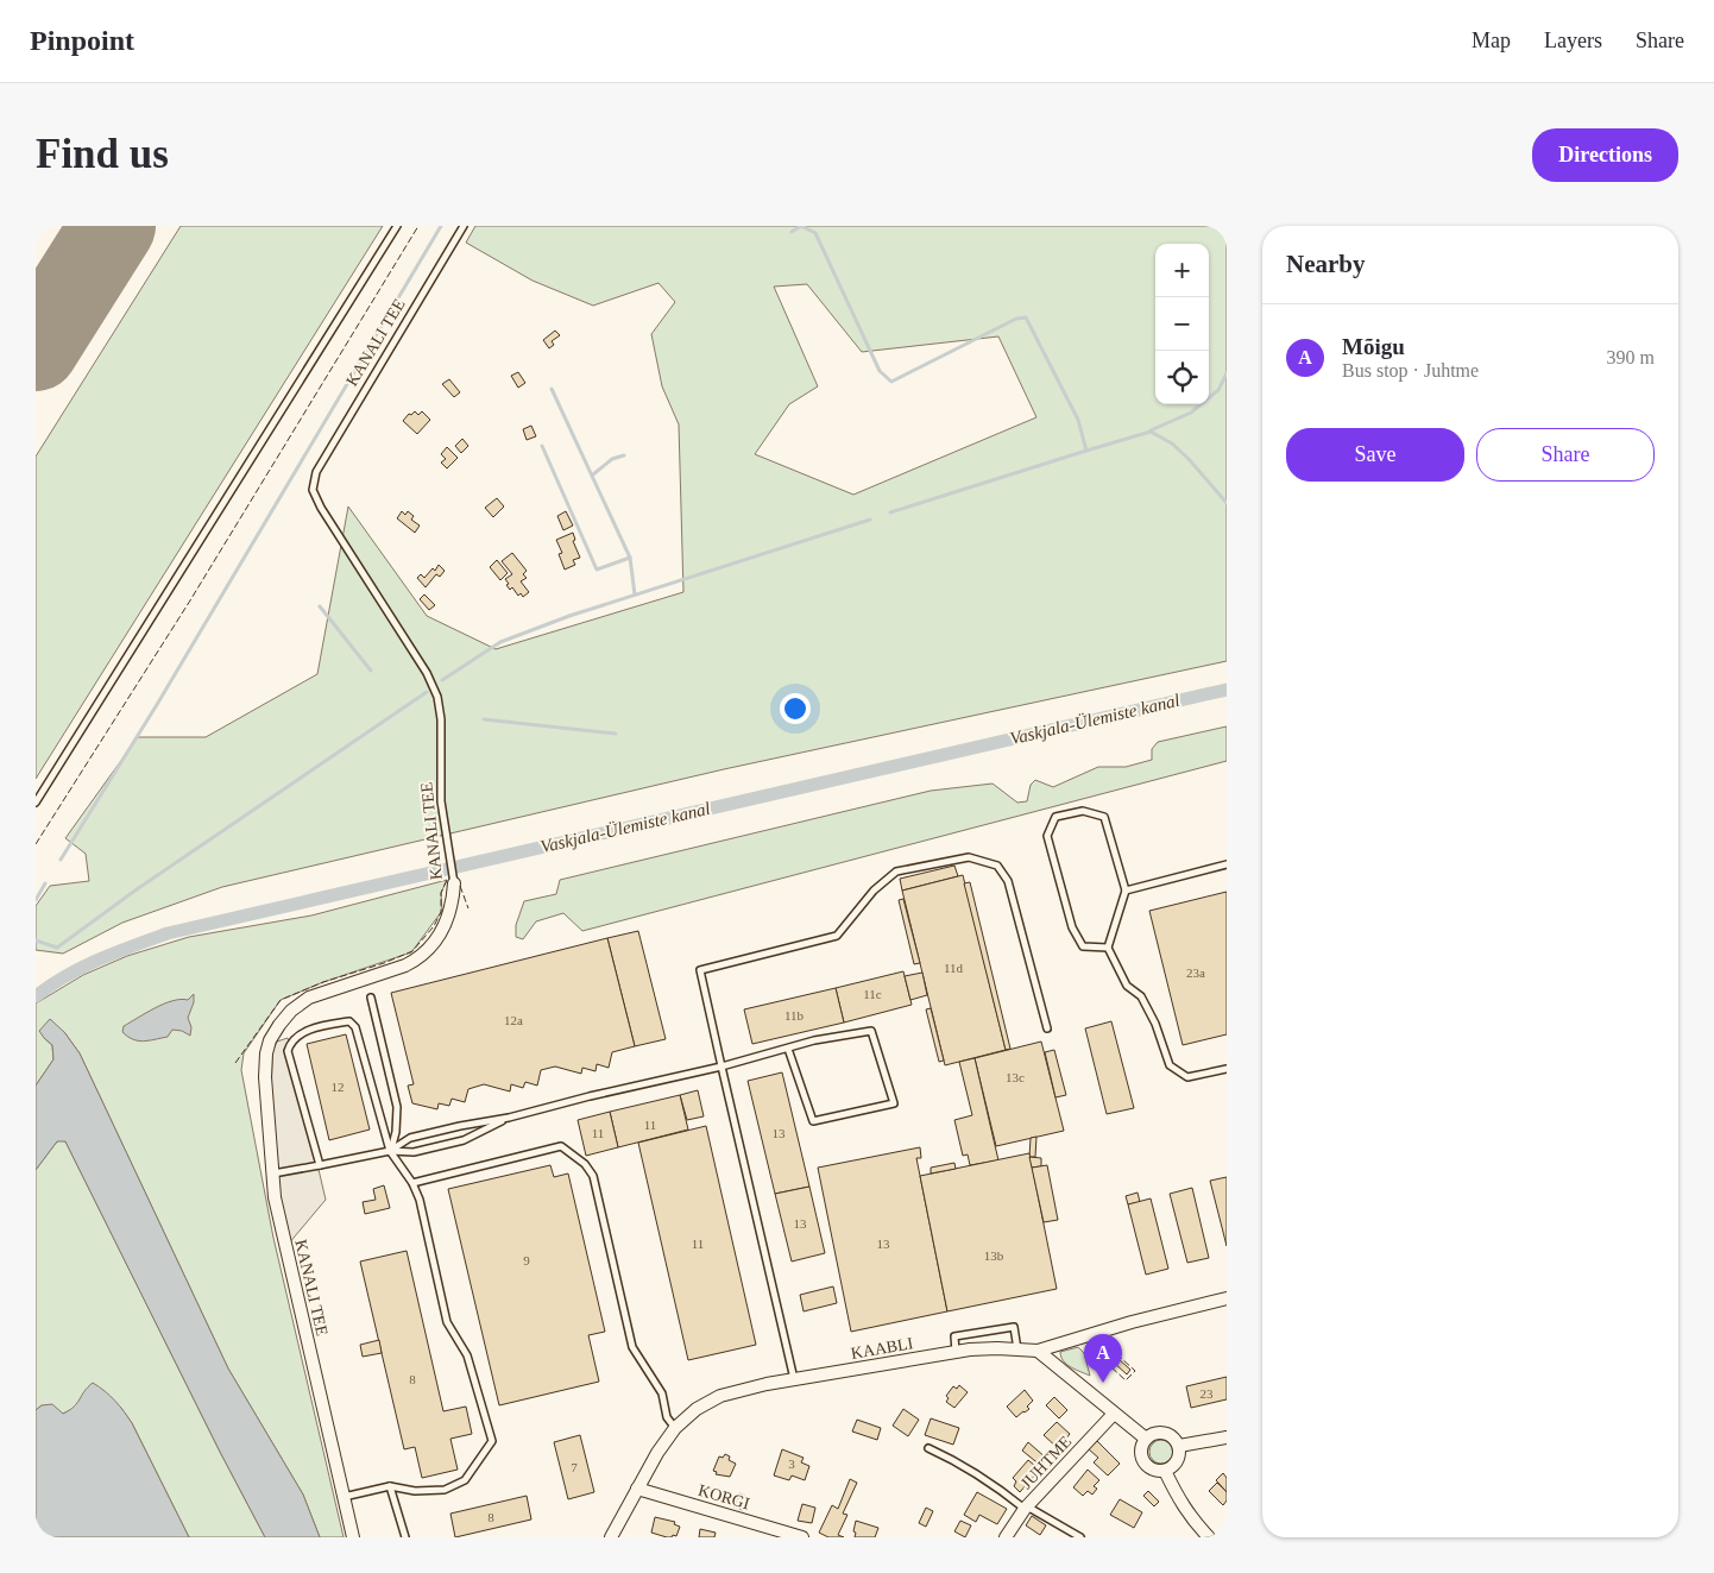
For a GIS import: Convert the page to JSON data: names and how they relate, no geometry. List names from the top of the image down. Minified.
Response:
{"streets":{"street":["KANALI TEE","KAABLI","JUHTME","KORGI"]},"crossings":[["KAABLI","KORGI"]],"water":["Vaskjala-Ülemiste kanal"],"house_numbers":["11d","23a","11c","11b","12a","13c","12","11","11","13","13","11","13","13b","9","8","23","3","7","8"],"page":{"header":"Pinpoint","nav":["Map","Layers","Share"],"buttons":["Directions",["Save","Share"]],"title":"Find us","heading":"Nearby","map_buttons":["+","−"],"list":[{"mark":"A","name":"Mõigu","note":"Bus stop · Juhtme","value":"390 m"}],"pins":"A"}}
